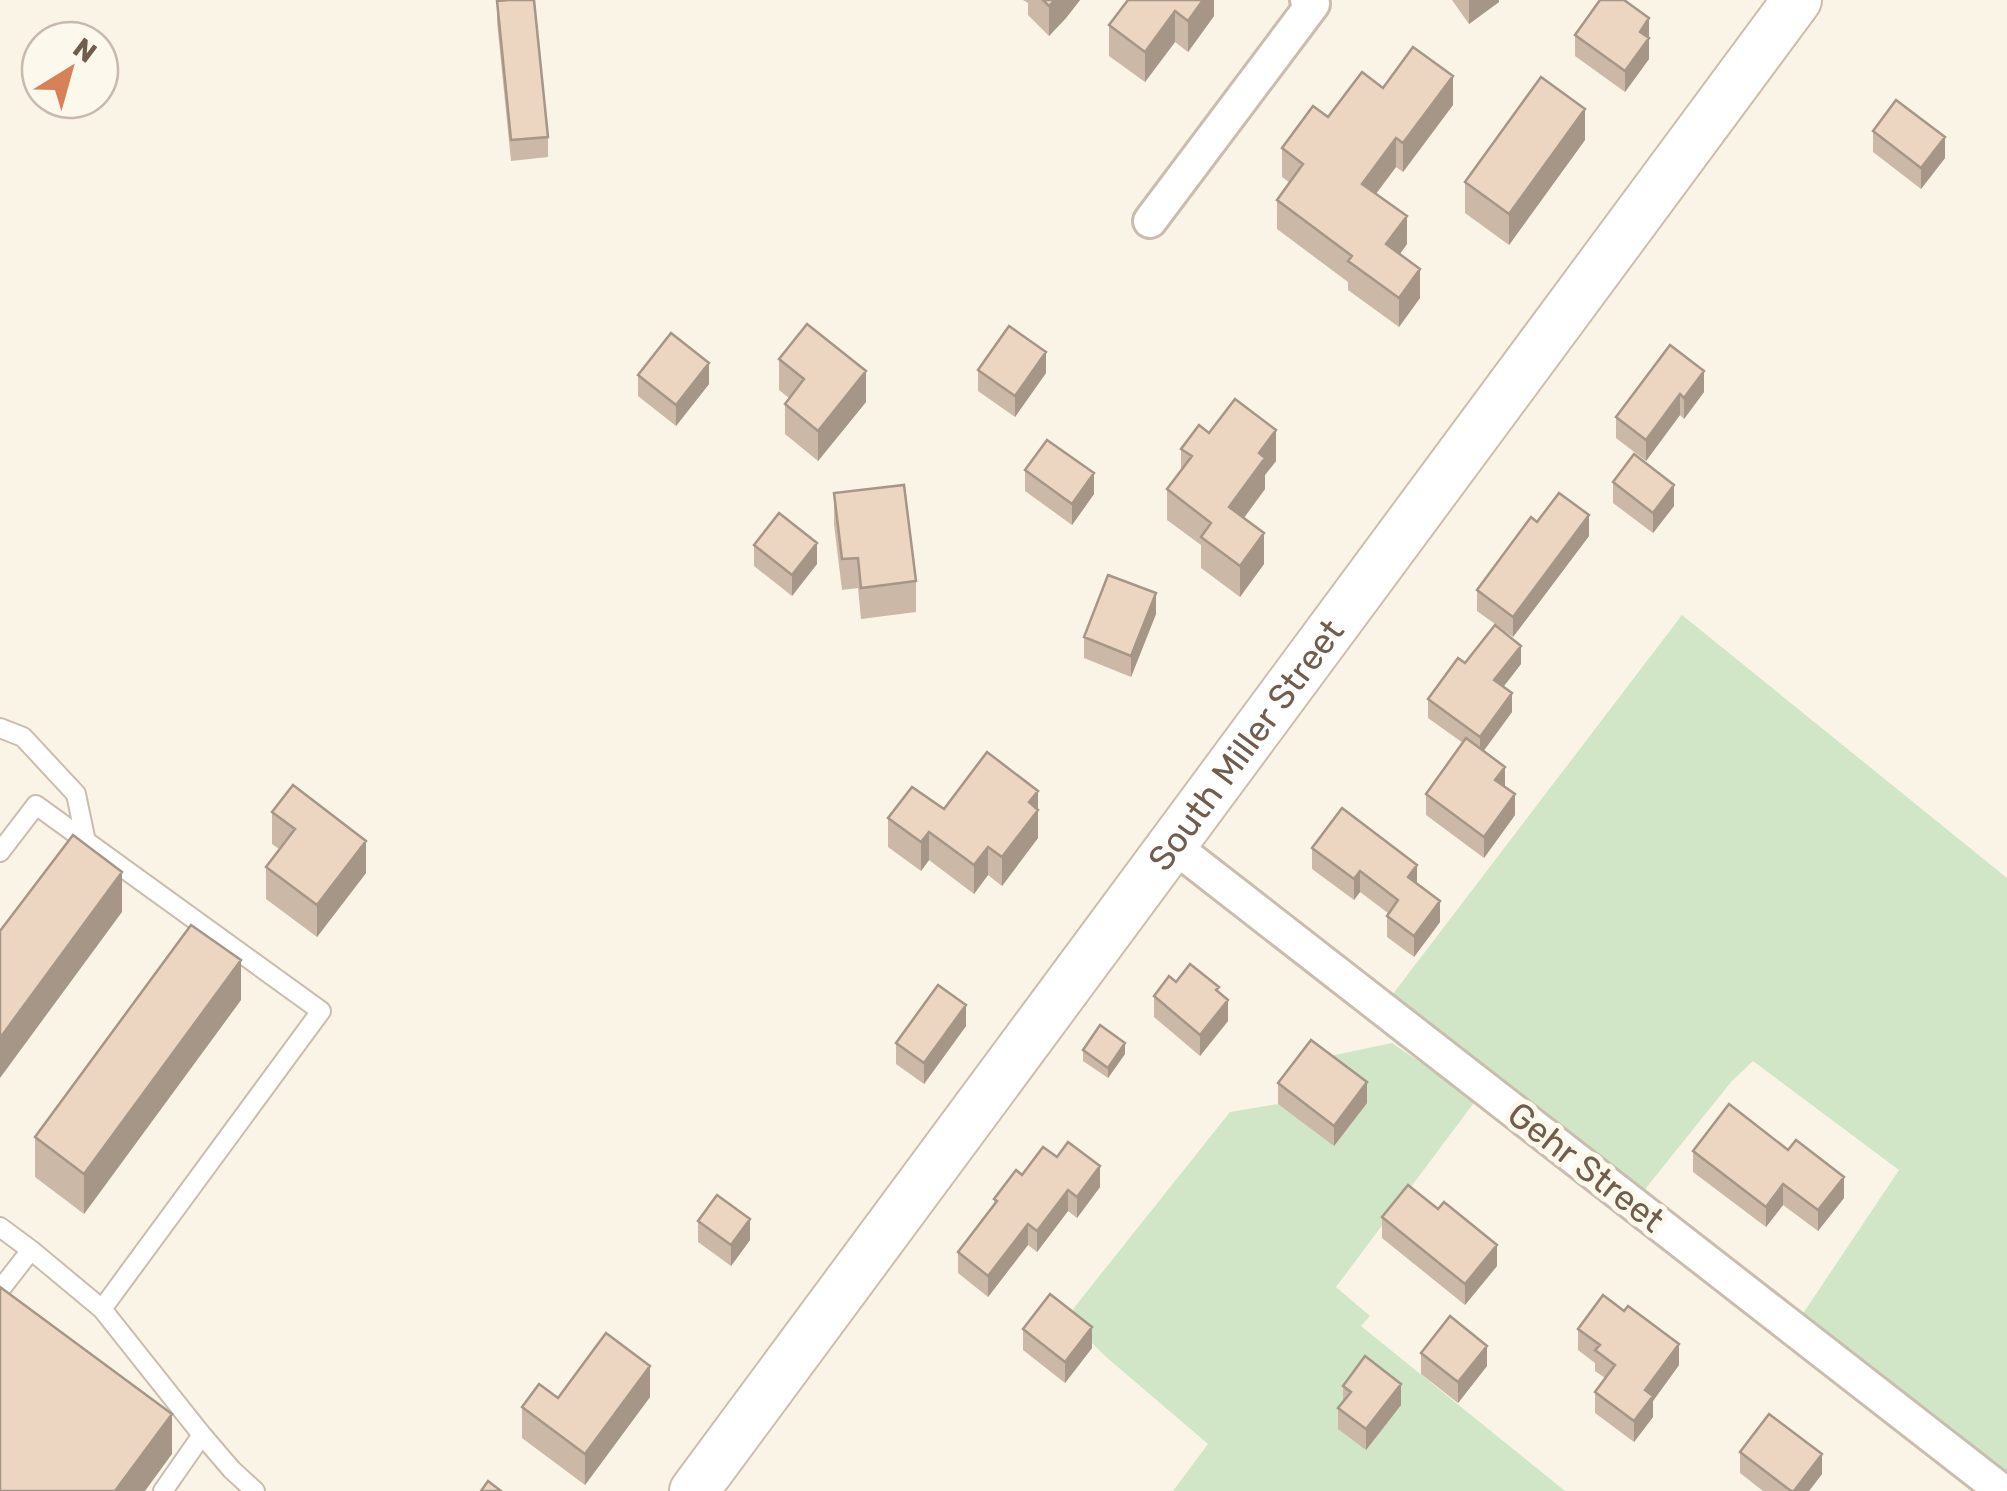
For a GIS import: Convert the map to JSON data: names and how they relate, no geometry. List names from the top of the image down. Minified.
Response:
{"streets":{"street":["South Miller Street","Gehr Street"]},"crossings":[["South Miller Street","Gehr Street"]],"north":"top right"}
